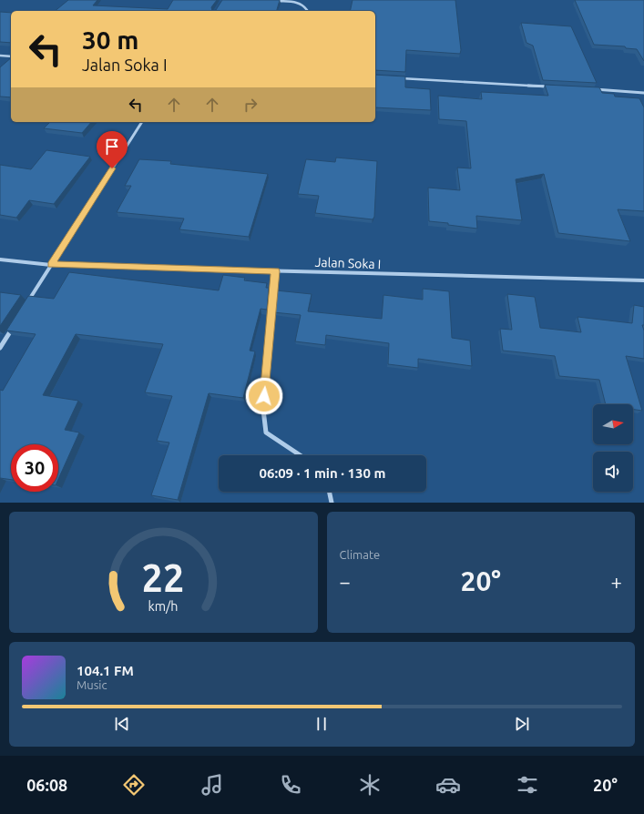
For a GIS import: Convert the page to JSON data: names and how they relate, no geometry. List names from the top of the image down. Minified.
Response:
{"streets":{"street":["Jalan Soka I"]},"north":"right","page":{"turn":["30 m","Jalan Soka I"],"limit":"30","trip":"06:09 · 1 min · 130 m","tile":"Climate","heat":["−","20°","+"],"song":["104.1 FM","Music"],"tabs":["06:08","20°"],"gauge":["22","km/h"]}}
